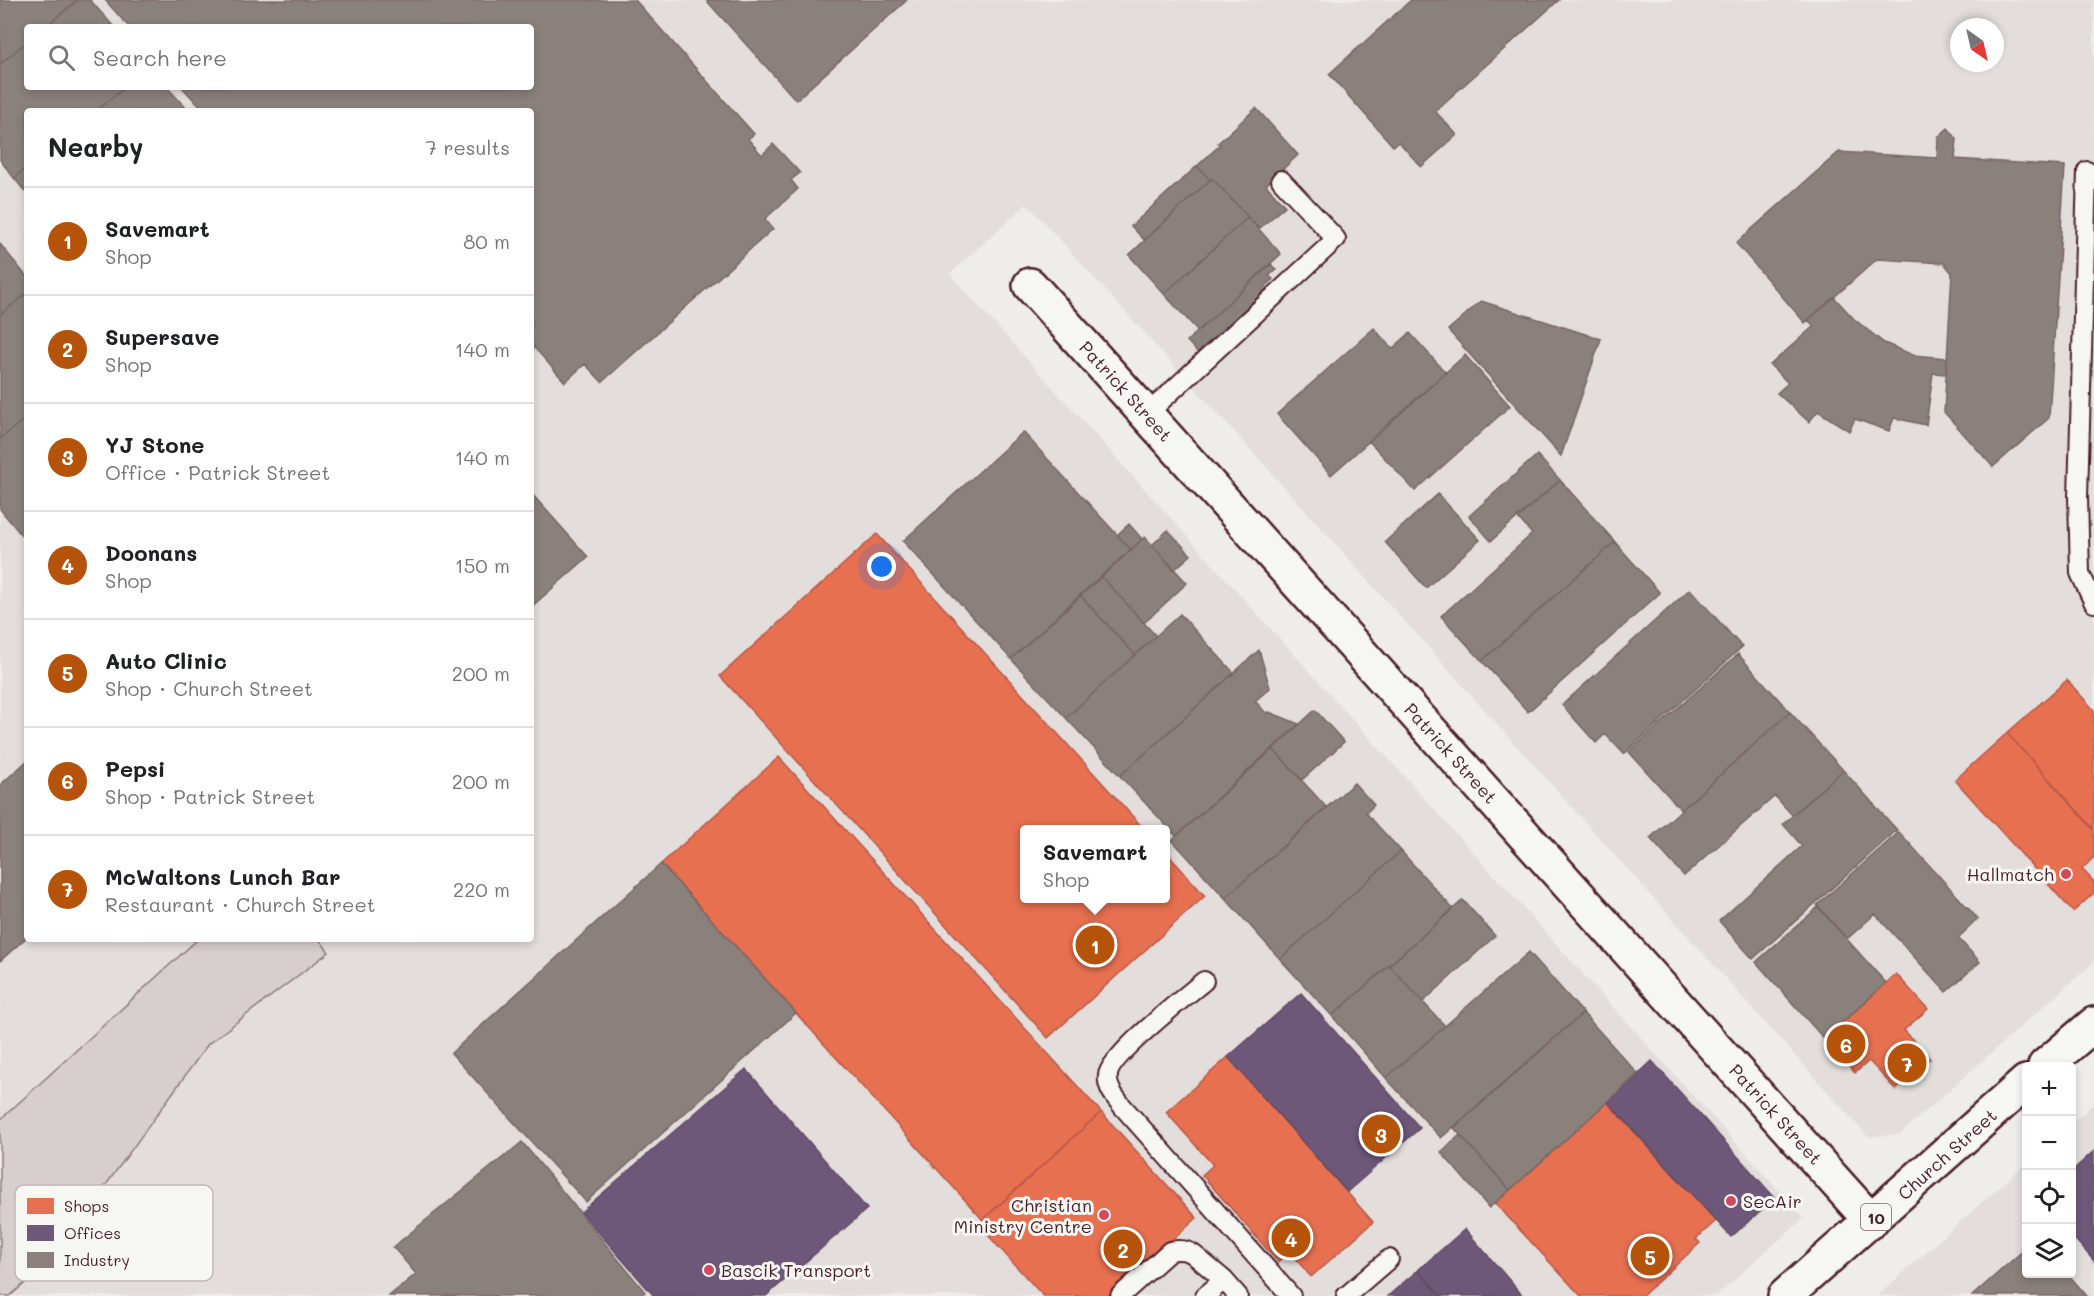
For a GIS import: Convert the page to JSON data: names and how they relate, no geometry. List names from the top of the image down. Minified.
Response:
{"streets":{"street":["Patrick Street","Church Street","10"]},"crossings":[["Patrick Street","Church Street"]],"places":["Hallmatch","SecAir","Christian Ministry Centre","Bascik Transport"],"legend":["Shops","Offices","Industry"],"north":"bottom right","page":{"search":"Search here","heading":["Nearby","7 results"],"list":[{"mark":"1","name":"Savemart","note":"Shop","value":"80 m"},{"mark":"2","name":"Supersave","note":"Shop","value":"140 m"},{"mark":"3","name":"YJ Stone","note":"Office · Patrick Street","value":"140 m"},{"mark":"4","name":"Doonans","note":"Shop","value":"150 m"},{"mark":"5","name":"Auto Clinic","note":"Shop · Church Street","value":"200 m"},{"mark":"6","name":"Pepsi","note":"Shop · Patrick Street","value":"200 m"},{"mark":"7","name":"McWaltons Lunch Bar","note":"Restaurant · Church Street","value":"220 m"}],"popup":["Savemart","Shop"],"pins":["1","6","7","3","4","2","5"],"map_buttons":["+","−"]}}
